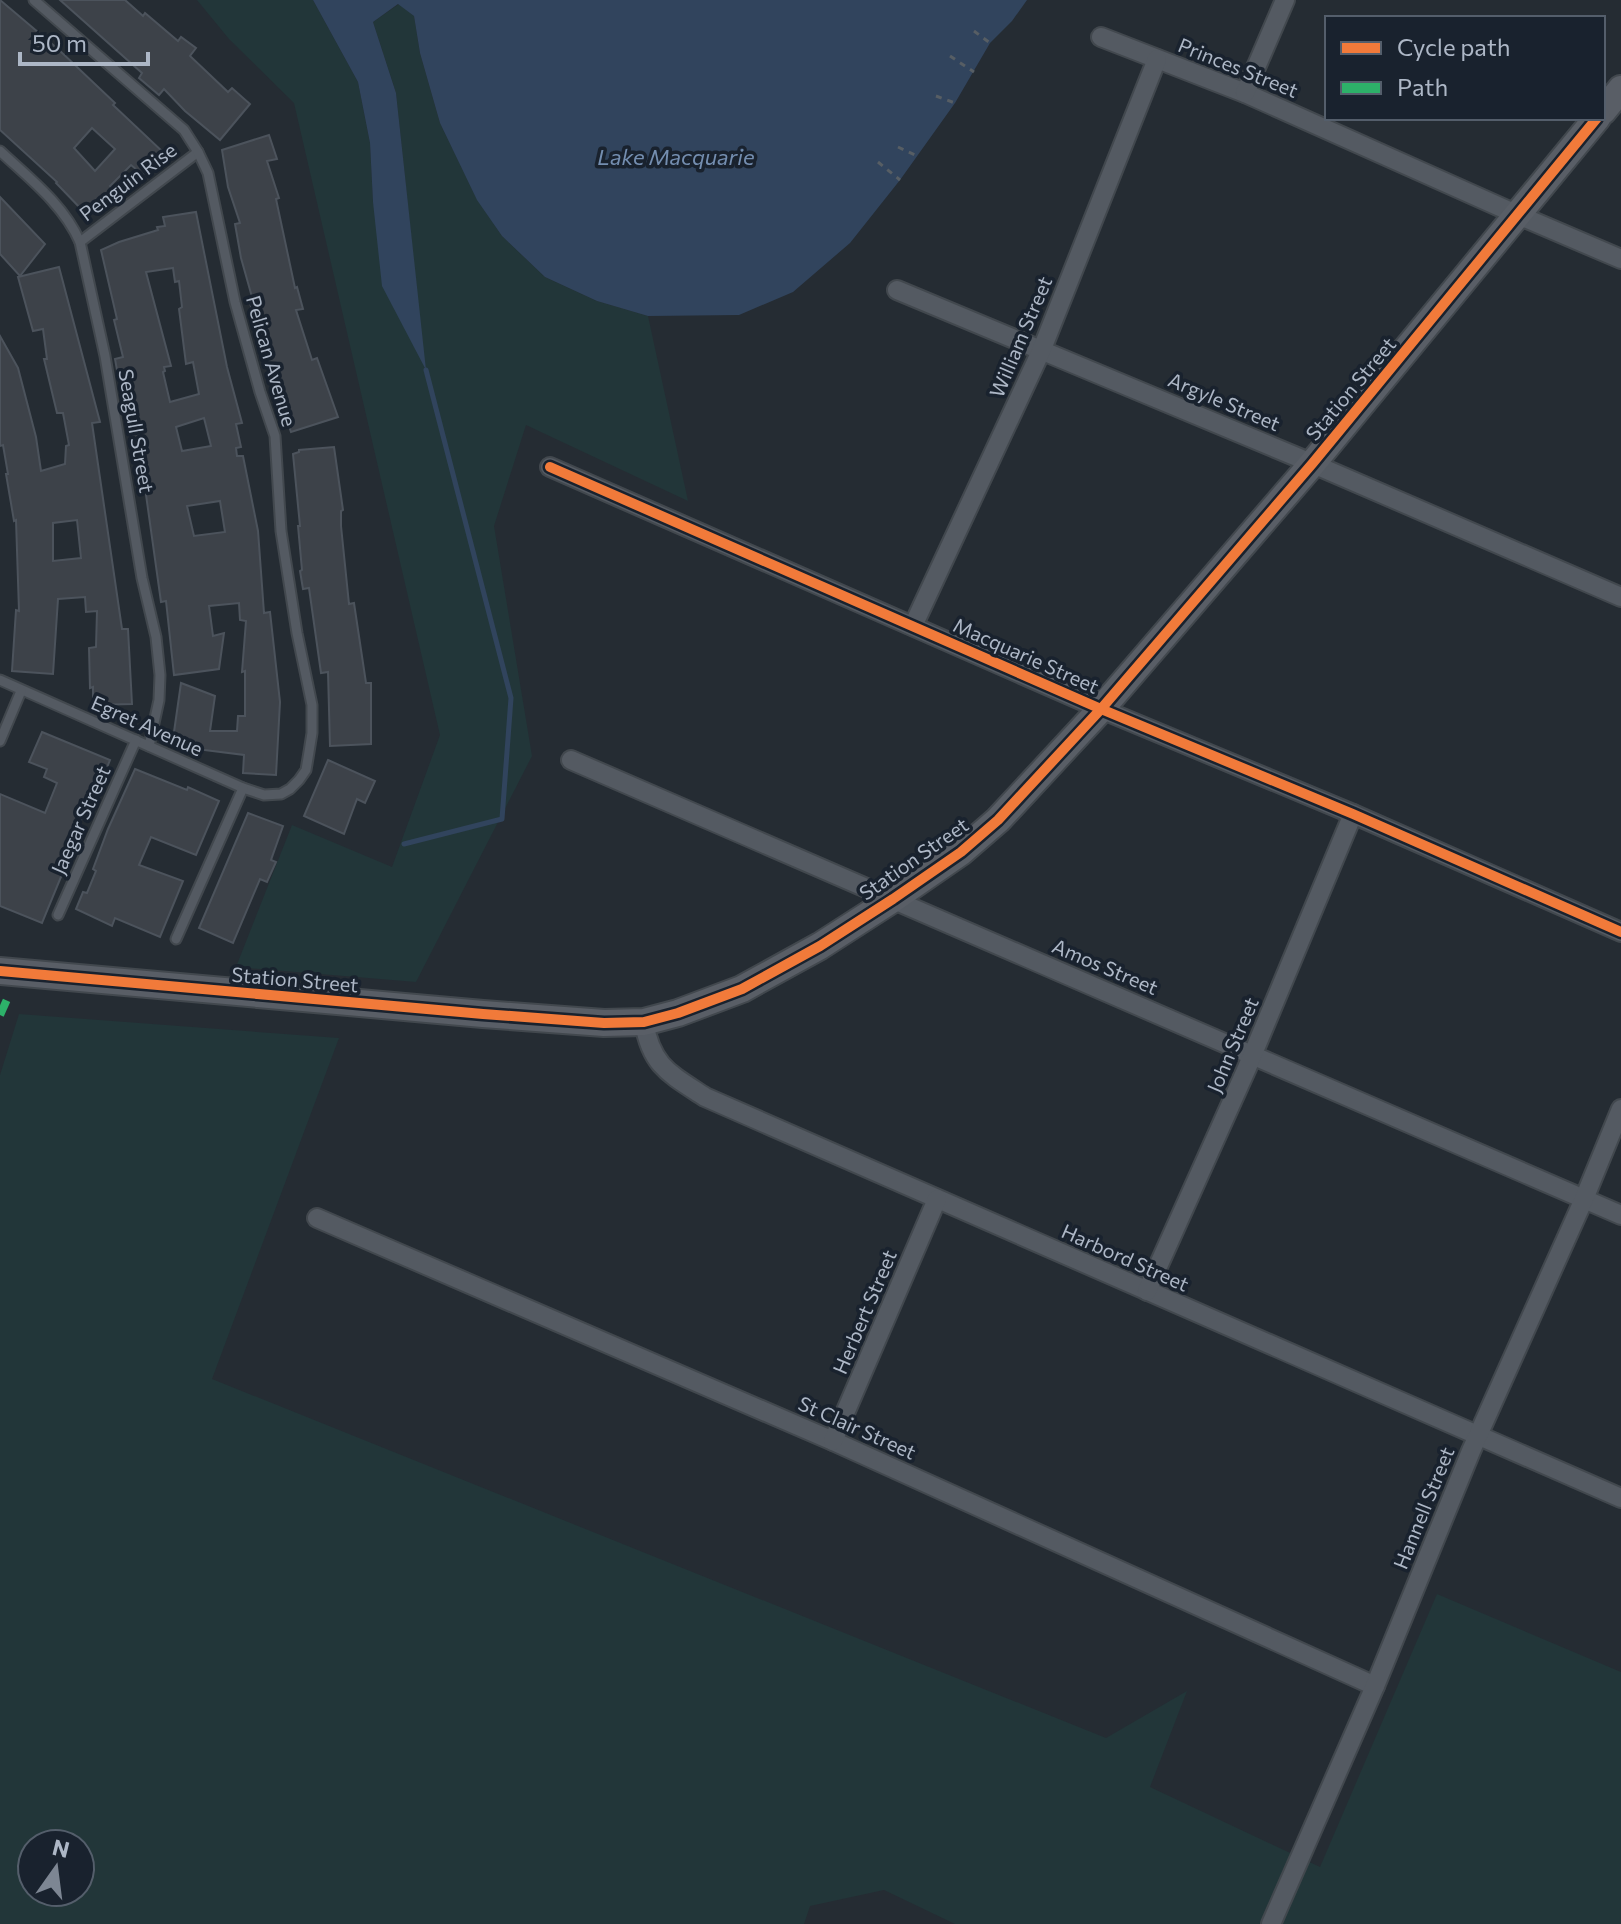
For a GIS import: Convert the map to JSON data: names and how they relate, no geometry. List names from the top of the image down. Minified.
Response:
{"streets":{"street":["Princes Street","William Street","Station Street","Argyle Street","Macquarie Street","Amos Street","John Street","Harbord Street","Herbert Street","St Clair Street","Hannell Street"],"lane":["Penguin Rise","Pelican Avenue","Seagull Street","Egret Avenue","Jaegar Street"]},"crossings":[["Princes Street","William Street"],["Princes Street","Station Street"],["Penguin Rise","Pelican Avenue"],["Penguin Rise","Seagull Street"],["William Street","Argyle Street"],["William Street","Macquarie Street"],["Pelican Avenue","Egret Avenue"],["Station Street","Argyle Street"],["Station Street","Macquarie Street"],["Station Street","Amos Street"],["Station Street","Harbord Street"],["Seagull Street","Egret Avenue"],["Macquarie Street","John Street"],["Egret Avenue","Jaegar Street"],["Amos Street","John Street"],["Amos Street","Hannell Street"],["John Street","Harbord Street"],["Harbord Street","Herbert Street"],["Harbord Street","Hannell Street"],["Herbert Street","St Clair Street"],["St Clair Street","Hannell Street"]],"water":["Lake Macquarie"],"legend":["Cycle path","Path"],"scale_bar":"50 m","north":"top"}
